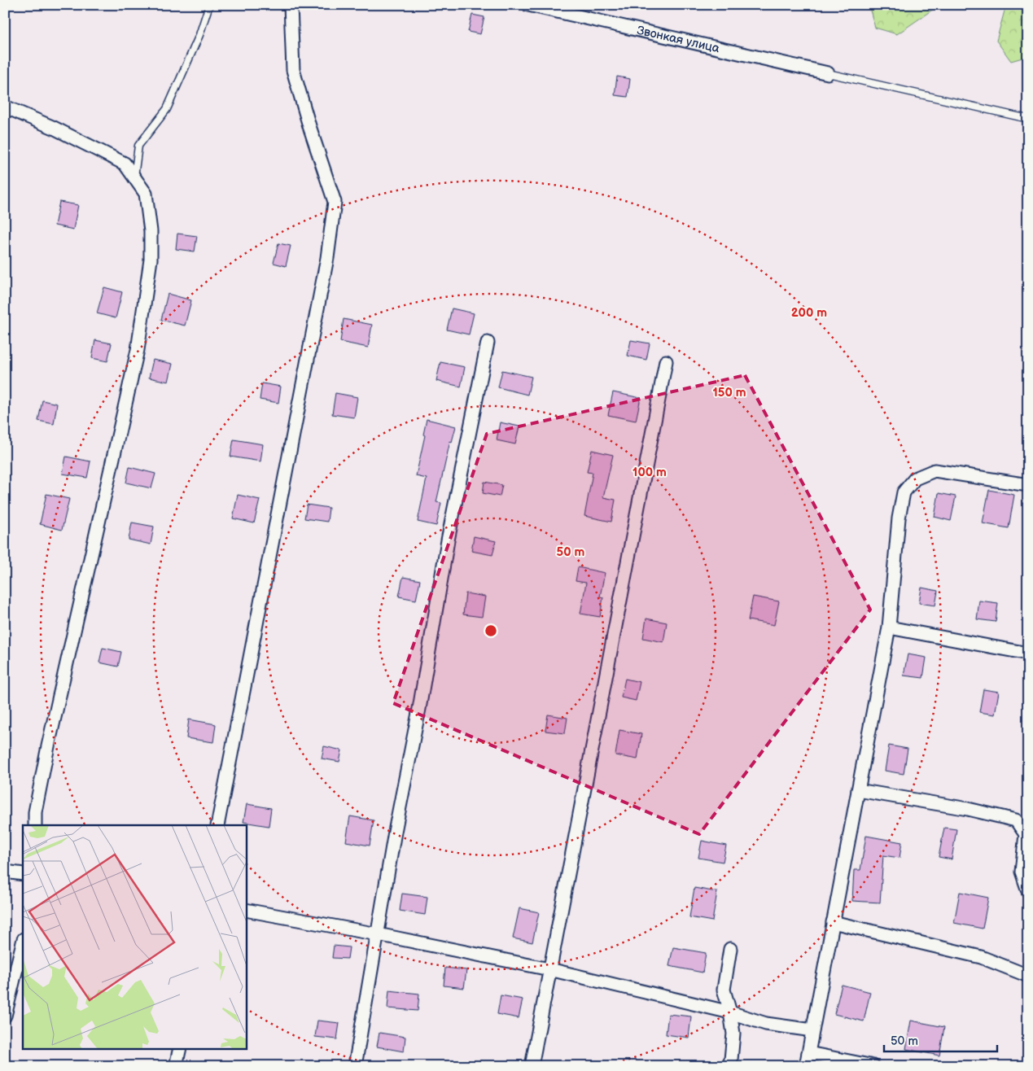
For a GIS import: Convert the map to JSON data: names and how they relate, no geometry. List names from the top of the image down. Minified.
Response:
{"streets":{"street":["Звонкая улица"]},"scale_bar":"50 m","rings":["200 m","150 m","100 m","50 m"]}
